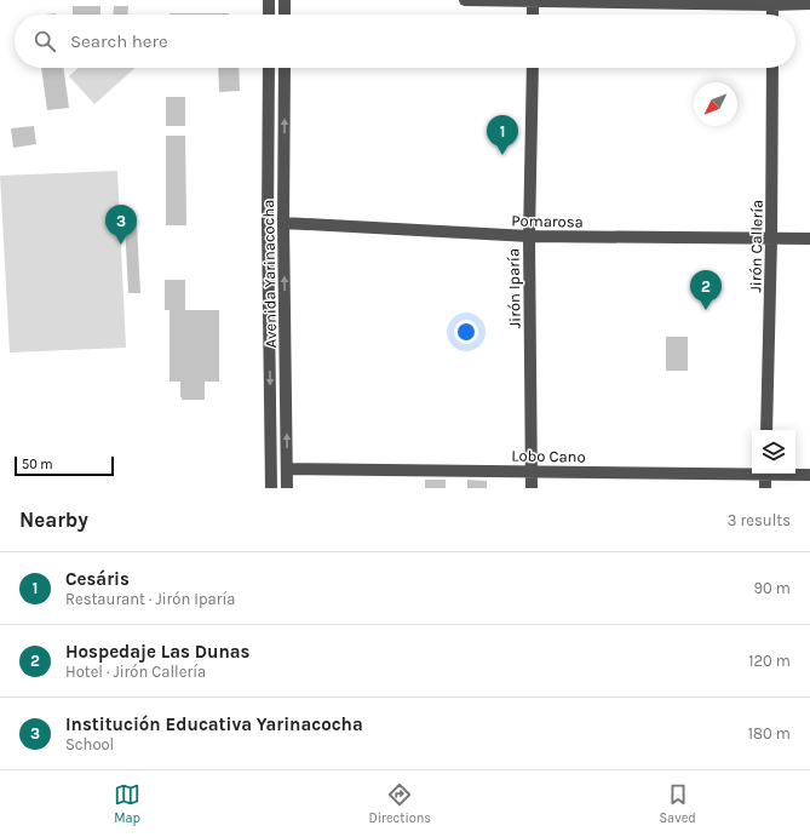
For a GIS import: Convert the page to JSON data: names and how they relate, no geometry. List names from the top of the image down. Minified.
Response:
{"streets":{"street":["Pomarosa","Jirón Callería","Avenida Yarinacocha","Jirón Iparía","Lobo Cano"]},"crossings":[["Pomarosa","Jirón Callería"],["Pomarosa","Avenida Yarinacocha"],["Pomarosa","Jirón Iparía"],["Avenida Yarinacocha","Lobo Cano"],["Jirón Iparía","Lobo Cano"]],"scale_bar":"50 m","north":"bottom left","page":{"search":"Search here","pins":["1","3","2"],"scale":"50 m","heading":["Nearby","3 results"],"list":[{"mark":"1","name":"Cesáris","note":"Restaurant · Jirón Iparía","value":"90 m"},{"mark":"2","name":"Hospedaje Las Dunas","note":"Hotel · Jirón Callería","value":"120 m"},{"mark":"3","name":"Institución Educativa Yarinacocha","note":"School","value":"180 m"}],"nav":["Map","Directions","Saved"]}}
